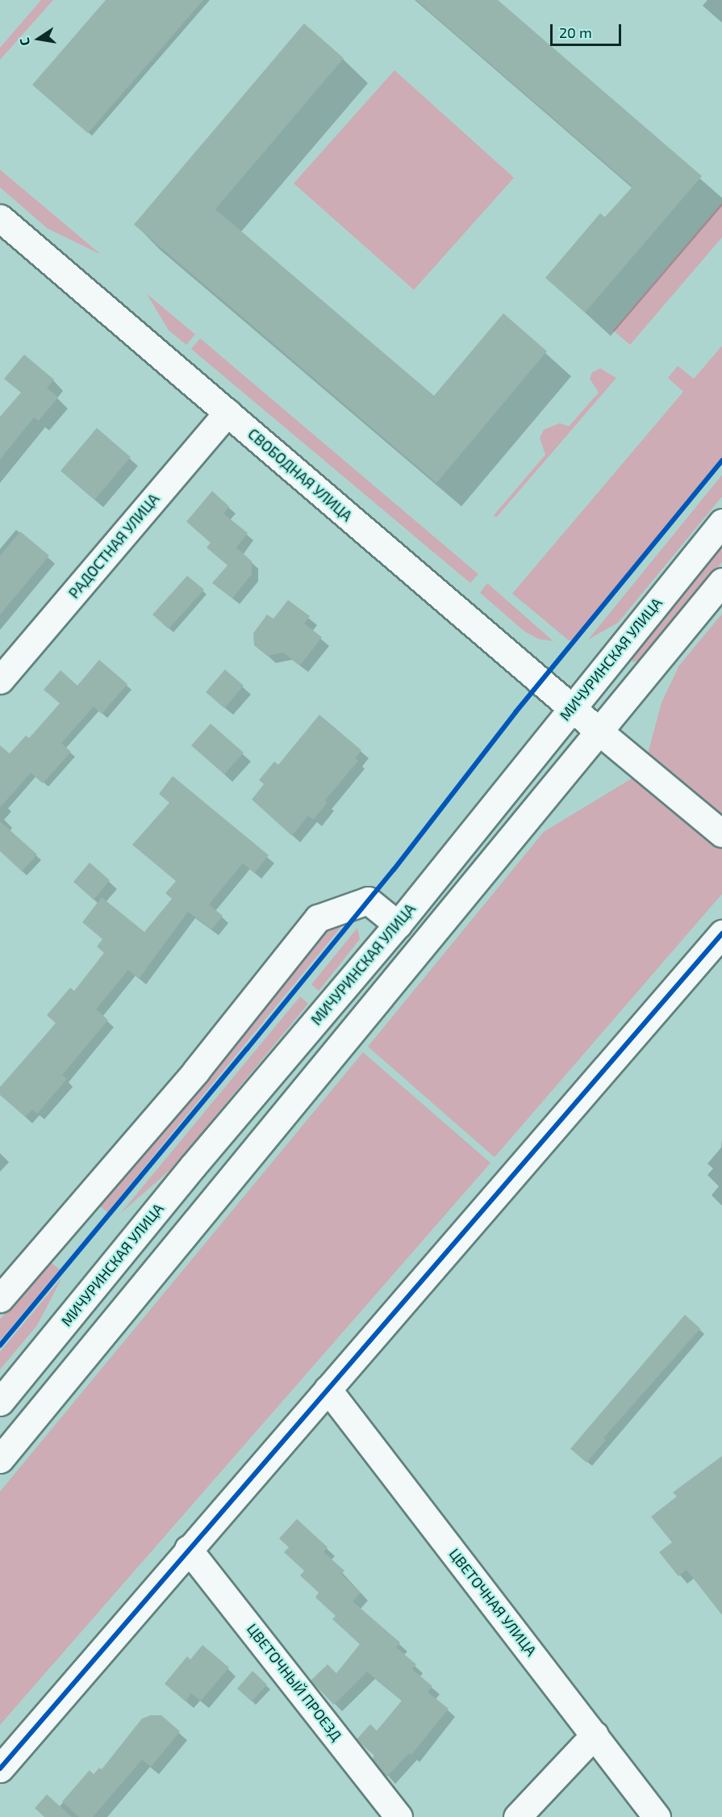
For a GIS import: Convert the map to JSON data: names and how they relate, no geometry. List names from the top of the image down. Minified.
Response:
{"streets":{"street":["СВОБОДНАЯ УЛИЦА","РАДОСТНАЯ УЛИЦА","МИЧУРИНСКАЯ УЛИЦА","ЦВЕТОЧНАЯ УЛИЦА","ЦВЕТОЧНЫЙ ПРОЕЗД"]},"crossings":[["СВОБОДНАЯ УЛИЦА","РАДОСТНАЯ УЛИЦА"],["СВОБОДНАЯ УЛИЦА","МИЧУРИНСКАЯ УЛИЦА"]],"scale_bar":"20 m","north":"left"}
